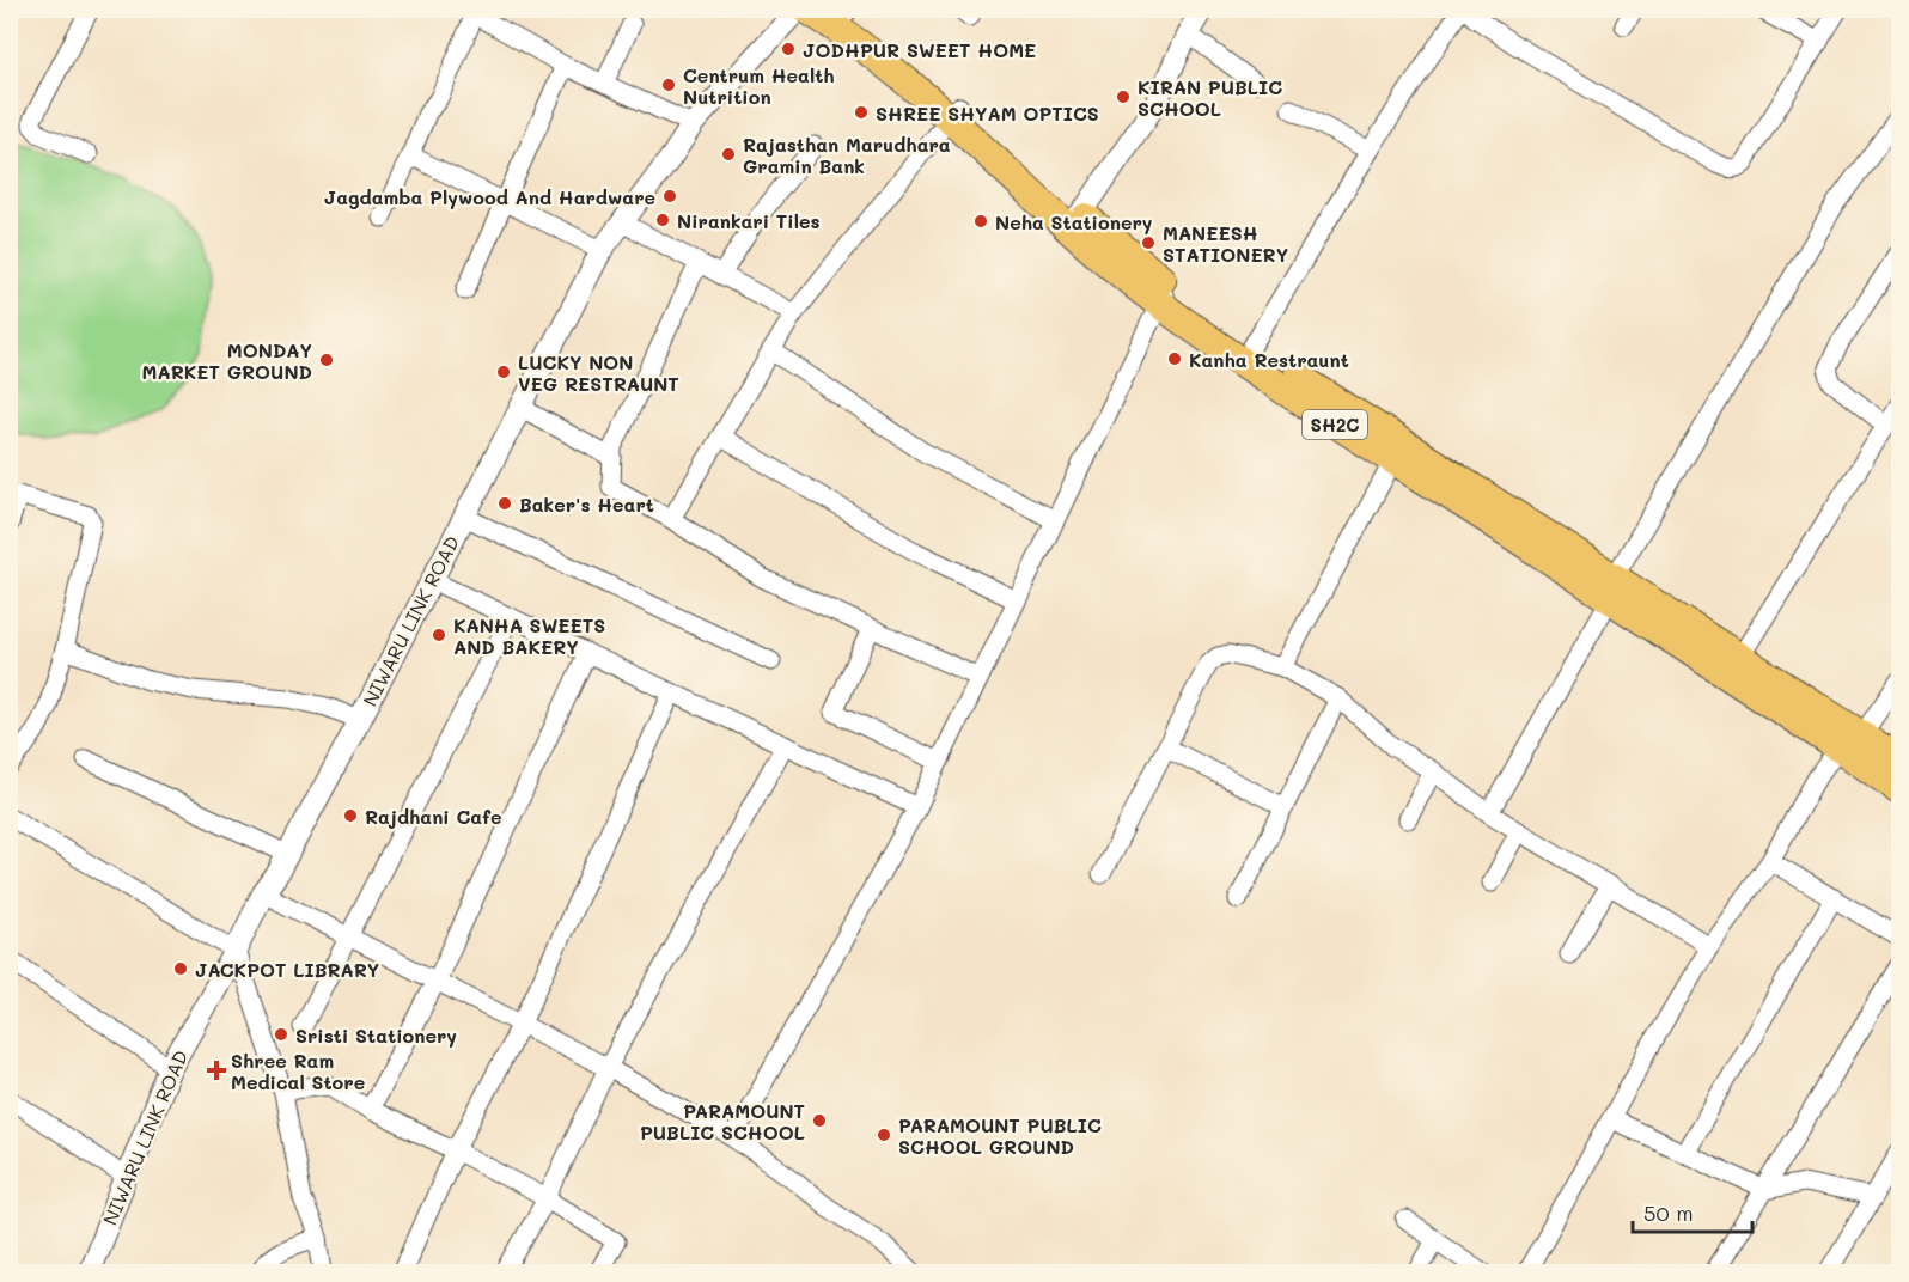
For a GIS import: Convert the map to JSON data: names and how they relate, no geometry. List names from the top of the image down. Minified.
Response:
{"streets":{"main road":["SH2C"],"street":["NIWARU LINK ROAD"]},"places":{"other":["JODHPUR SWEET HOME","Centrum Health Nutrition","KIRAN PUBLIC SCHOOL","SHREE SHYAM OPTICS","Rajasthan Marudhara Gramin Bank","Jagdamba Plywood And Hardware","Nirankari Tiles","Neha Stationery","MANEESH STATIONERY","Kanha Restraunt","MONDAY MARKET GROUND","LUCKY NON VEG RESTRAUNT","Baker's Heart","KANHA SWEETS AND BAKERY","Rajdhani Cafe","JACKPOT LIBRARY","Sristi Stationery","PARAMOUNT PUBLIC SCHOOL","PARAMOUNT PUBLIC SCHOOL GROUND"],"health":["Shree Ram Medical Store"]},"scale_bar":"50 m"}
